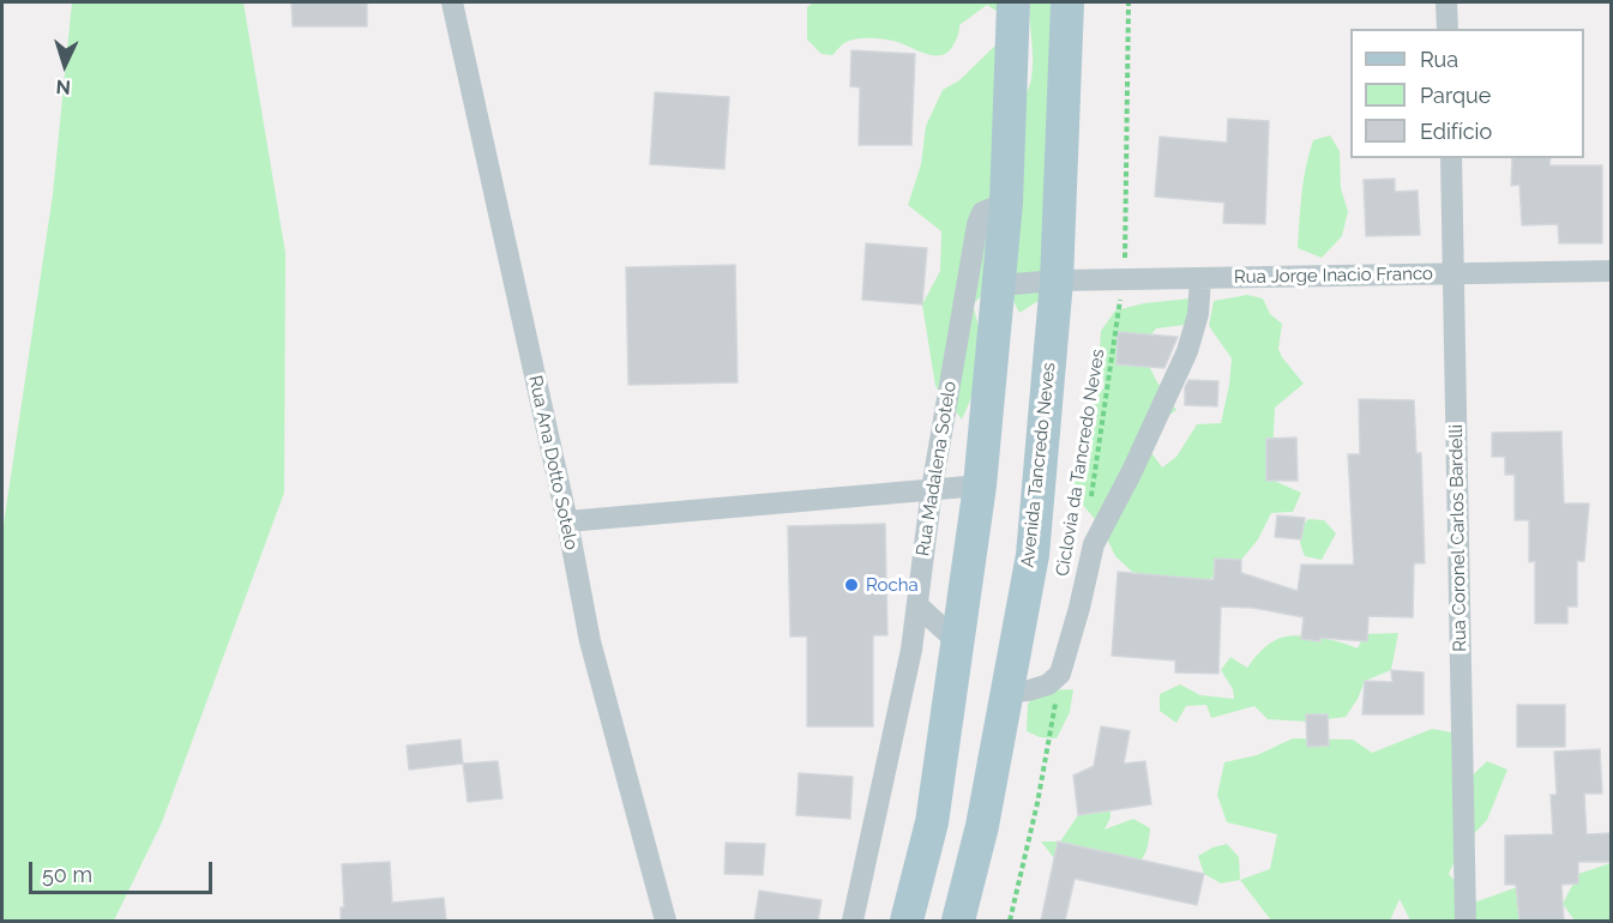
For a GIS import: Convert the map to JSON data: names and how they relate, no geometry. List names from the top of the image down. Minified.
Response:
{"streets":{"main road":["Avenida Tancredo Neves"],"street":["Rua Jorge Inacio Franco","Rua Ana Dotto Sotelo","Rua Madalena Sotelo","Rua Coronel Carlos Bardelli"],"path":["Ciclovia da Tancredo Neves"]},"crossings":[["Rua Jorge Inacio Franco","Ciclovia da Tancredo Neves"],["Rua Jorge Inacio Franco","Avenida Tancredo Neves"],["Rua Jorge Inacio Franco","Rua Coronel Carlos Bardelli"]],"places":["Rocha"],"legend":["Rua","Parque","Edifício"],"scale_bar":"50 m","north":"bottom"}
